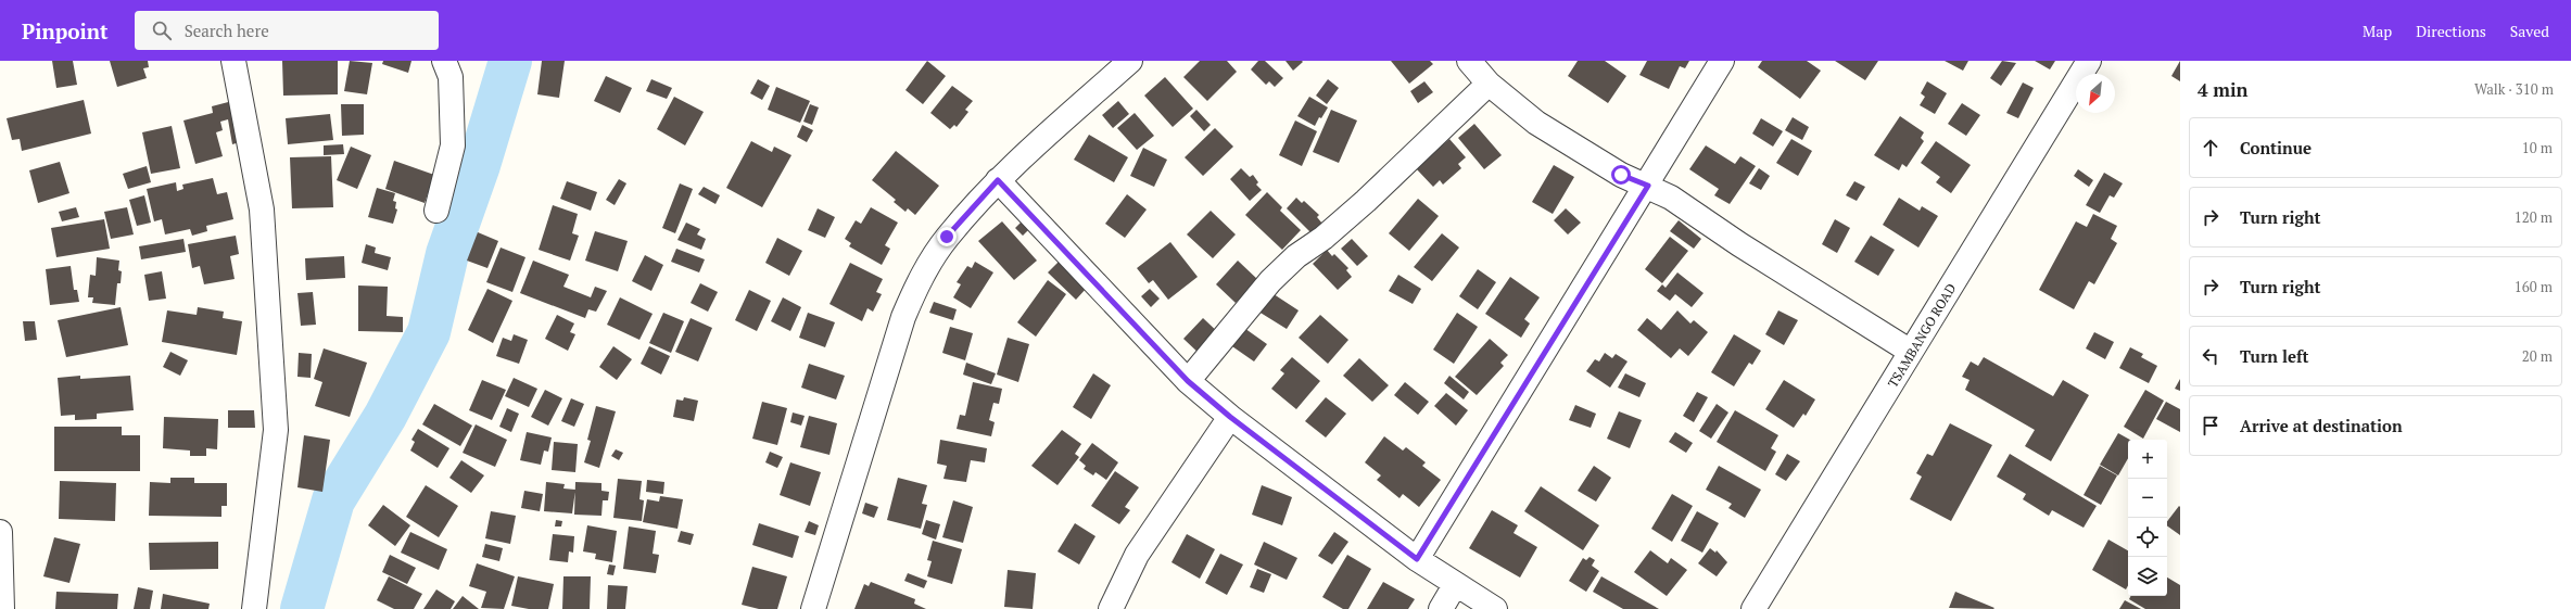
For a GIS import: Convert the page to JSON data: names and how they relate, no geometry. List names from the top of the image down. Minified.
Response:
{"streets":{"street":["TSAMBANGO ROAD"]},"north":"bottom left","page":{"header":"Pinpoint","search":"Search here","nav":["Map","Directions","Saved"],"heading":["4 min","Walk · 310 m"],"list":[["Continue","10 m"],["Turn right","120 m"],["Turn right","160 m"],["Turn left","20 m"],"Arrive at destination"],"map_buttons":["+","−"]}}
